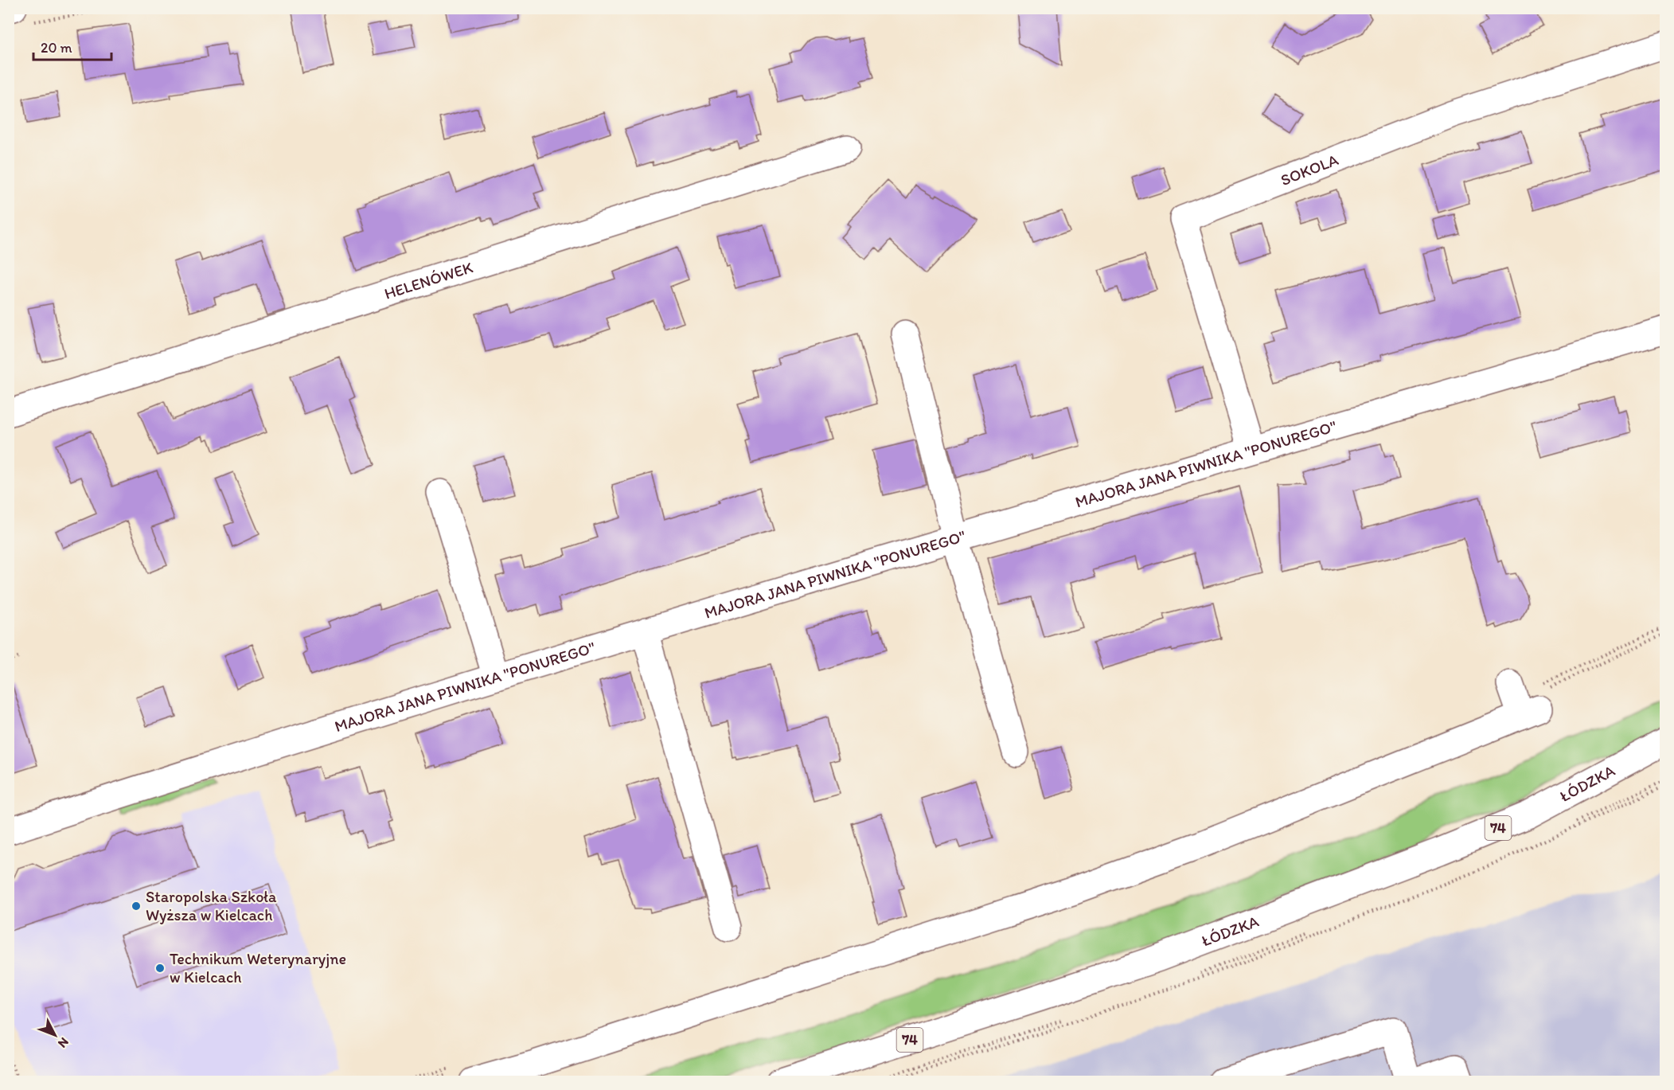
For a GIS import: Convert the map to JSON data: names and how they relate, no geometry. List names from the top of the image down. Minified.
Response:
{"streets":{"street":["SOKOLA","HELENÓWEK","MAJORA JANA PIWNIKA \"PONUREGO\"","ŁÓDZKA","74"]},"crossings":[["SOKOLA","MAJORA JANA PIWNIKA \"PONUREGO\""]],"places":["Staropolska Szkoła Wyższa w Kielcach","Technikum Weterynaryjne w Kielcach"],"scale_bar":"20 m","north":"bottom right"}
